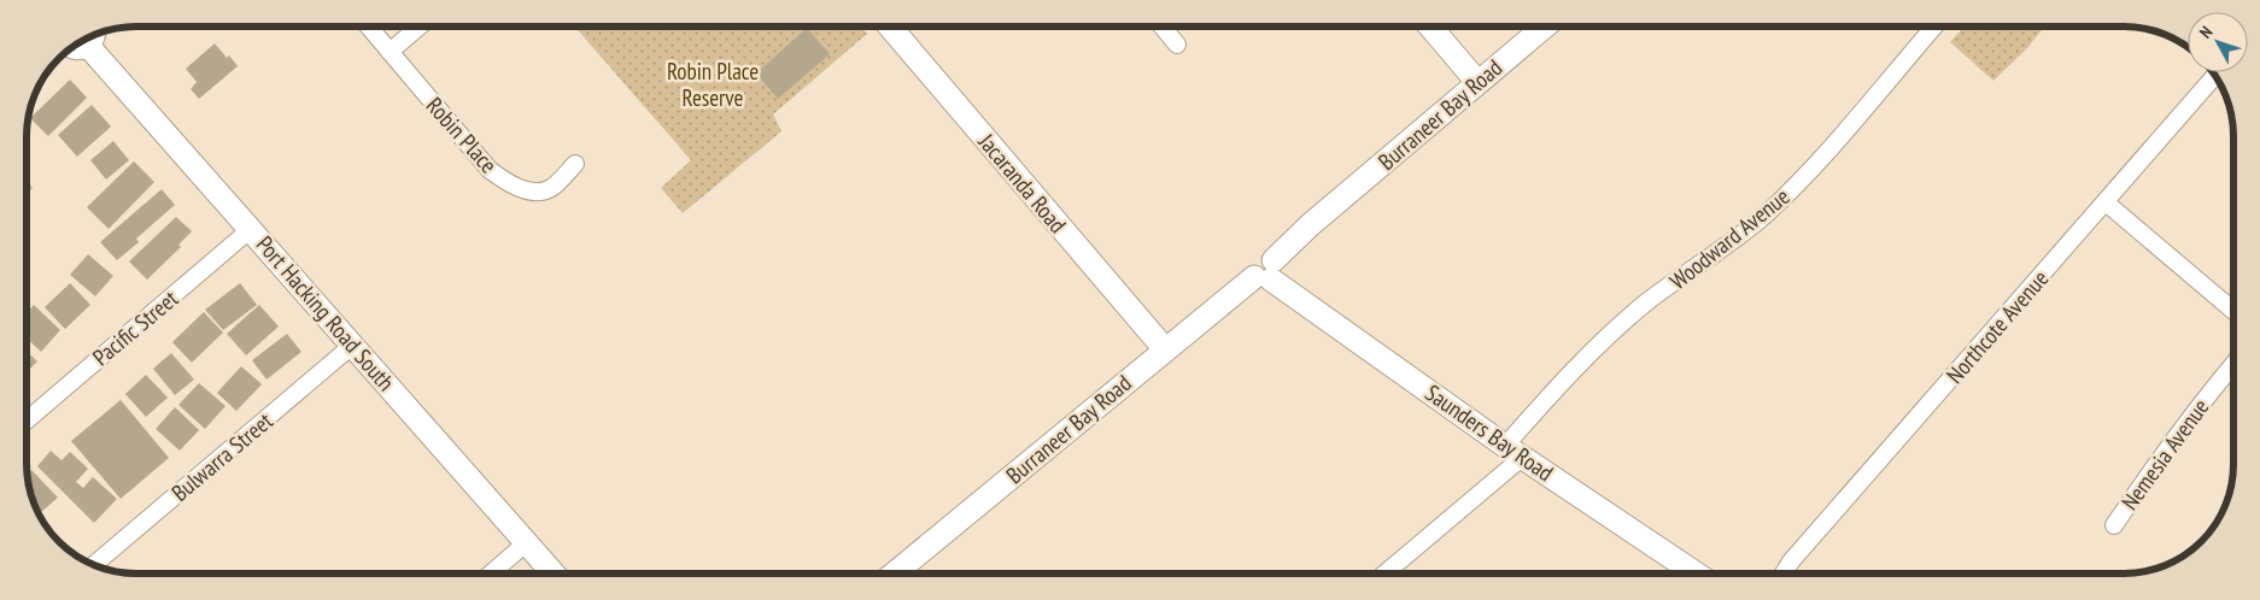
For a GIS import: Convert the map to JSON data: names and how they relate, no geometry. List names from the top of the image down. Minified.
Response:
{"streets":{"street":["Burraneer Bay Road","Robin Place","Jacaranda Road","Woodward Avenue","Port Hacking Road South","Northcote Avenue","Pacific Street","Saunders Bay Road","Nemesia Avenue","Bulwarra Street"]},"crossings":[["Burraneer Bay Road","Jacaranda Road"],["Burraneer Bay Road","Saunders Bay Road"],["Woodward Avenue","Saunders Bay Road"],["Port Hacking Road South","Pacific Street"],["Port Hacking Road South","Bulwarra Street"]],"parks":["Robin Place Reserve"],"north":"top left"}
